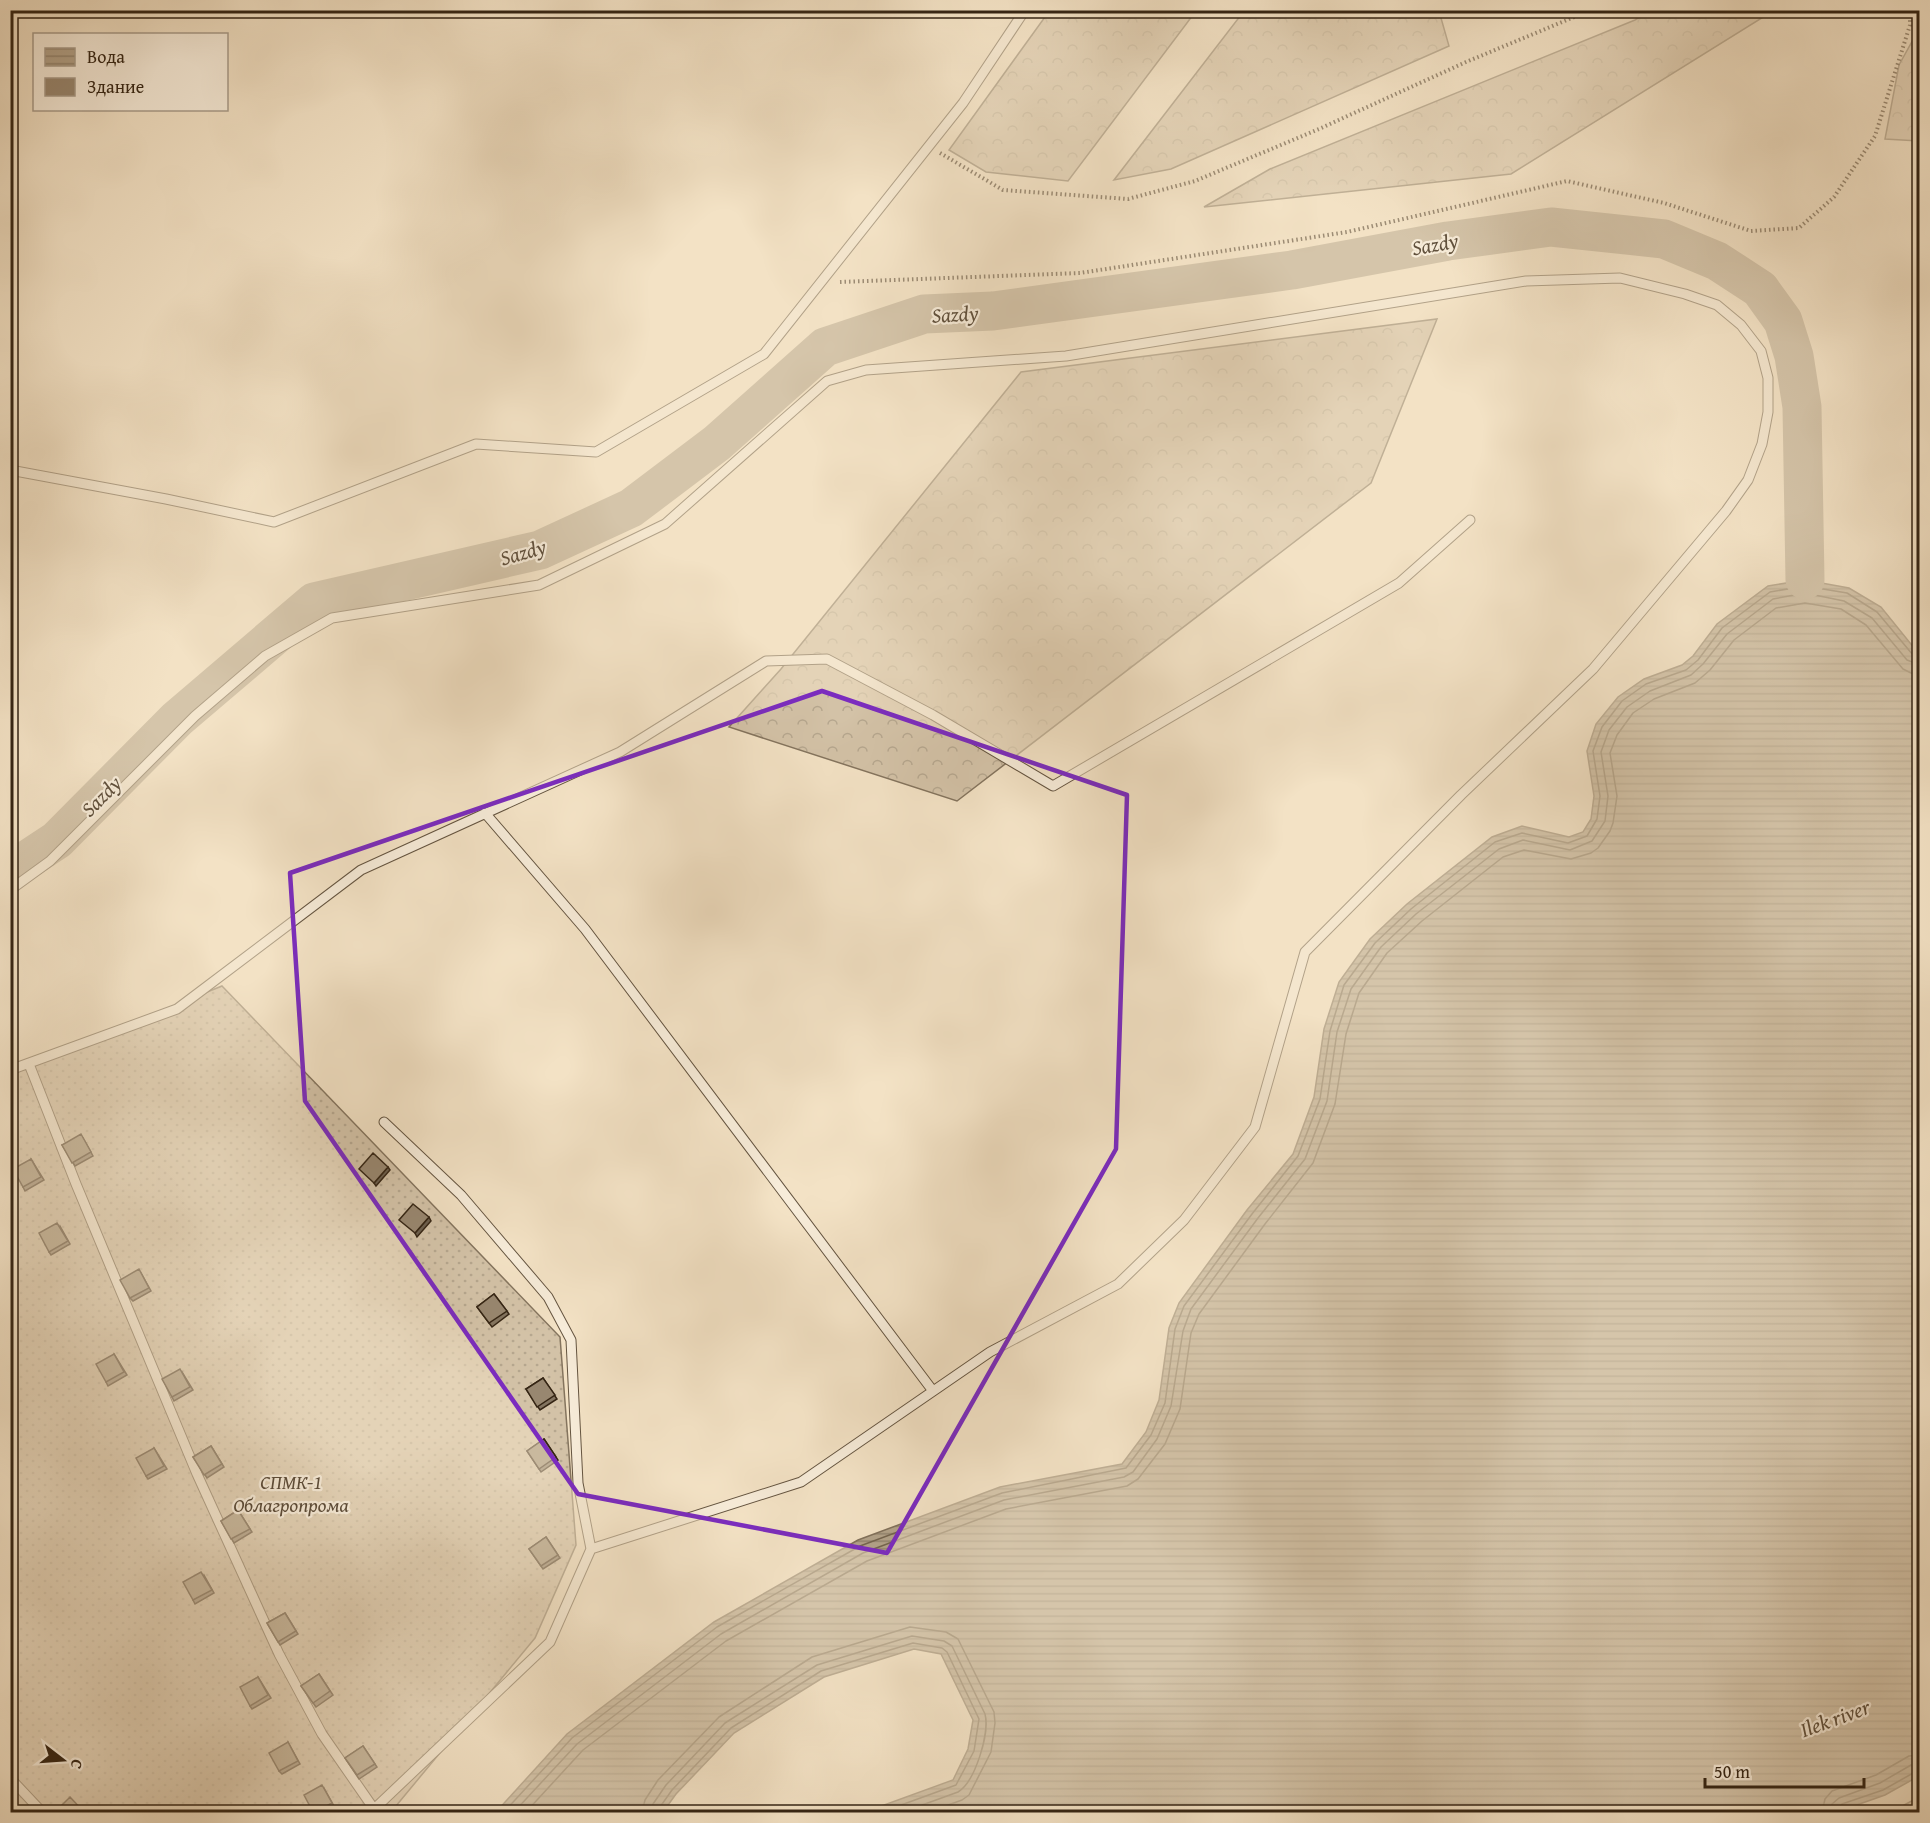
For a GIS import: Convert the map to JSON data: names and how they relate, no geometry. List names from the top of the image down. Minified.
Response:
{"water":["Sazdy","Ilek river"],"parks":["СПМК-1 Облагропрома"],"legend":["Вода","Здание"],"scale_bar":"50 m","north":"right"}
